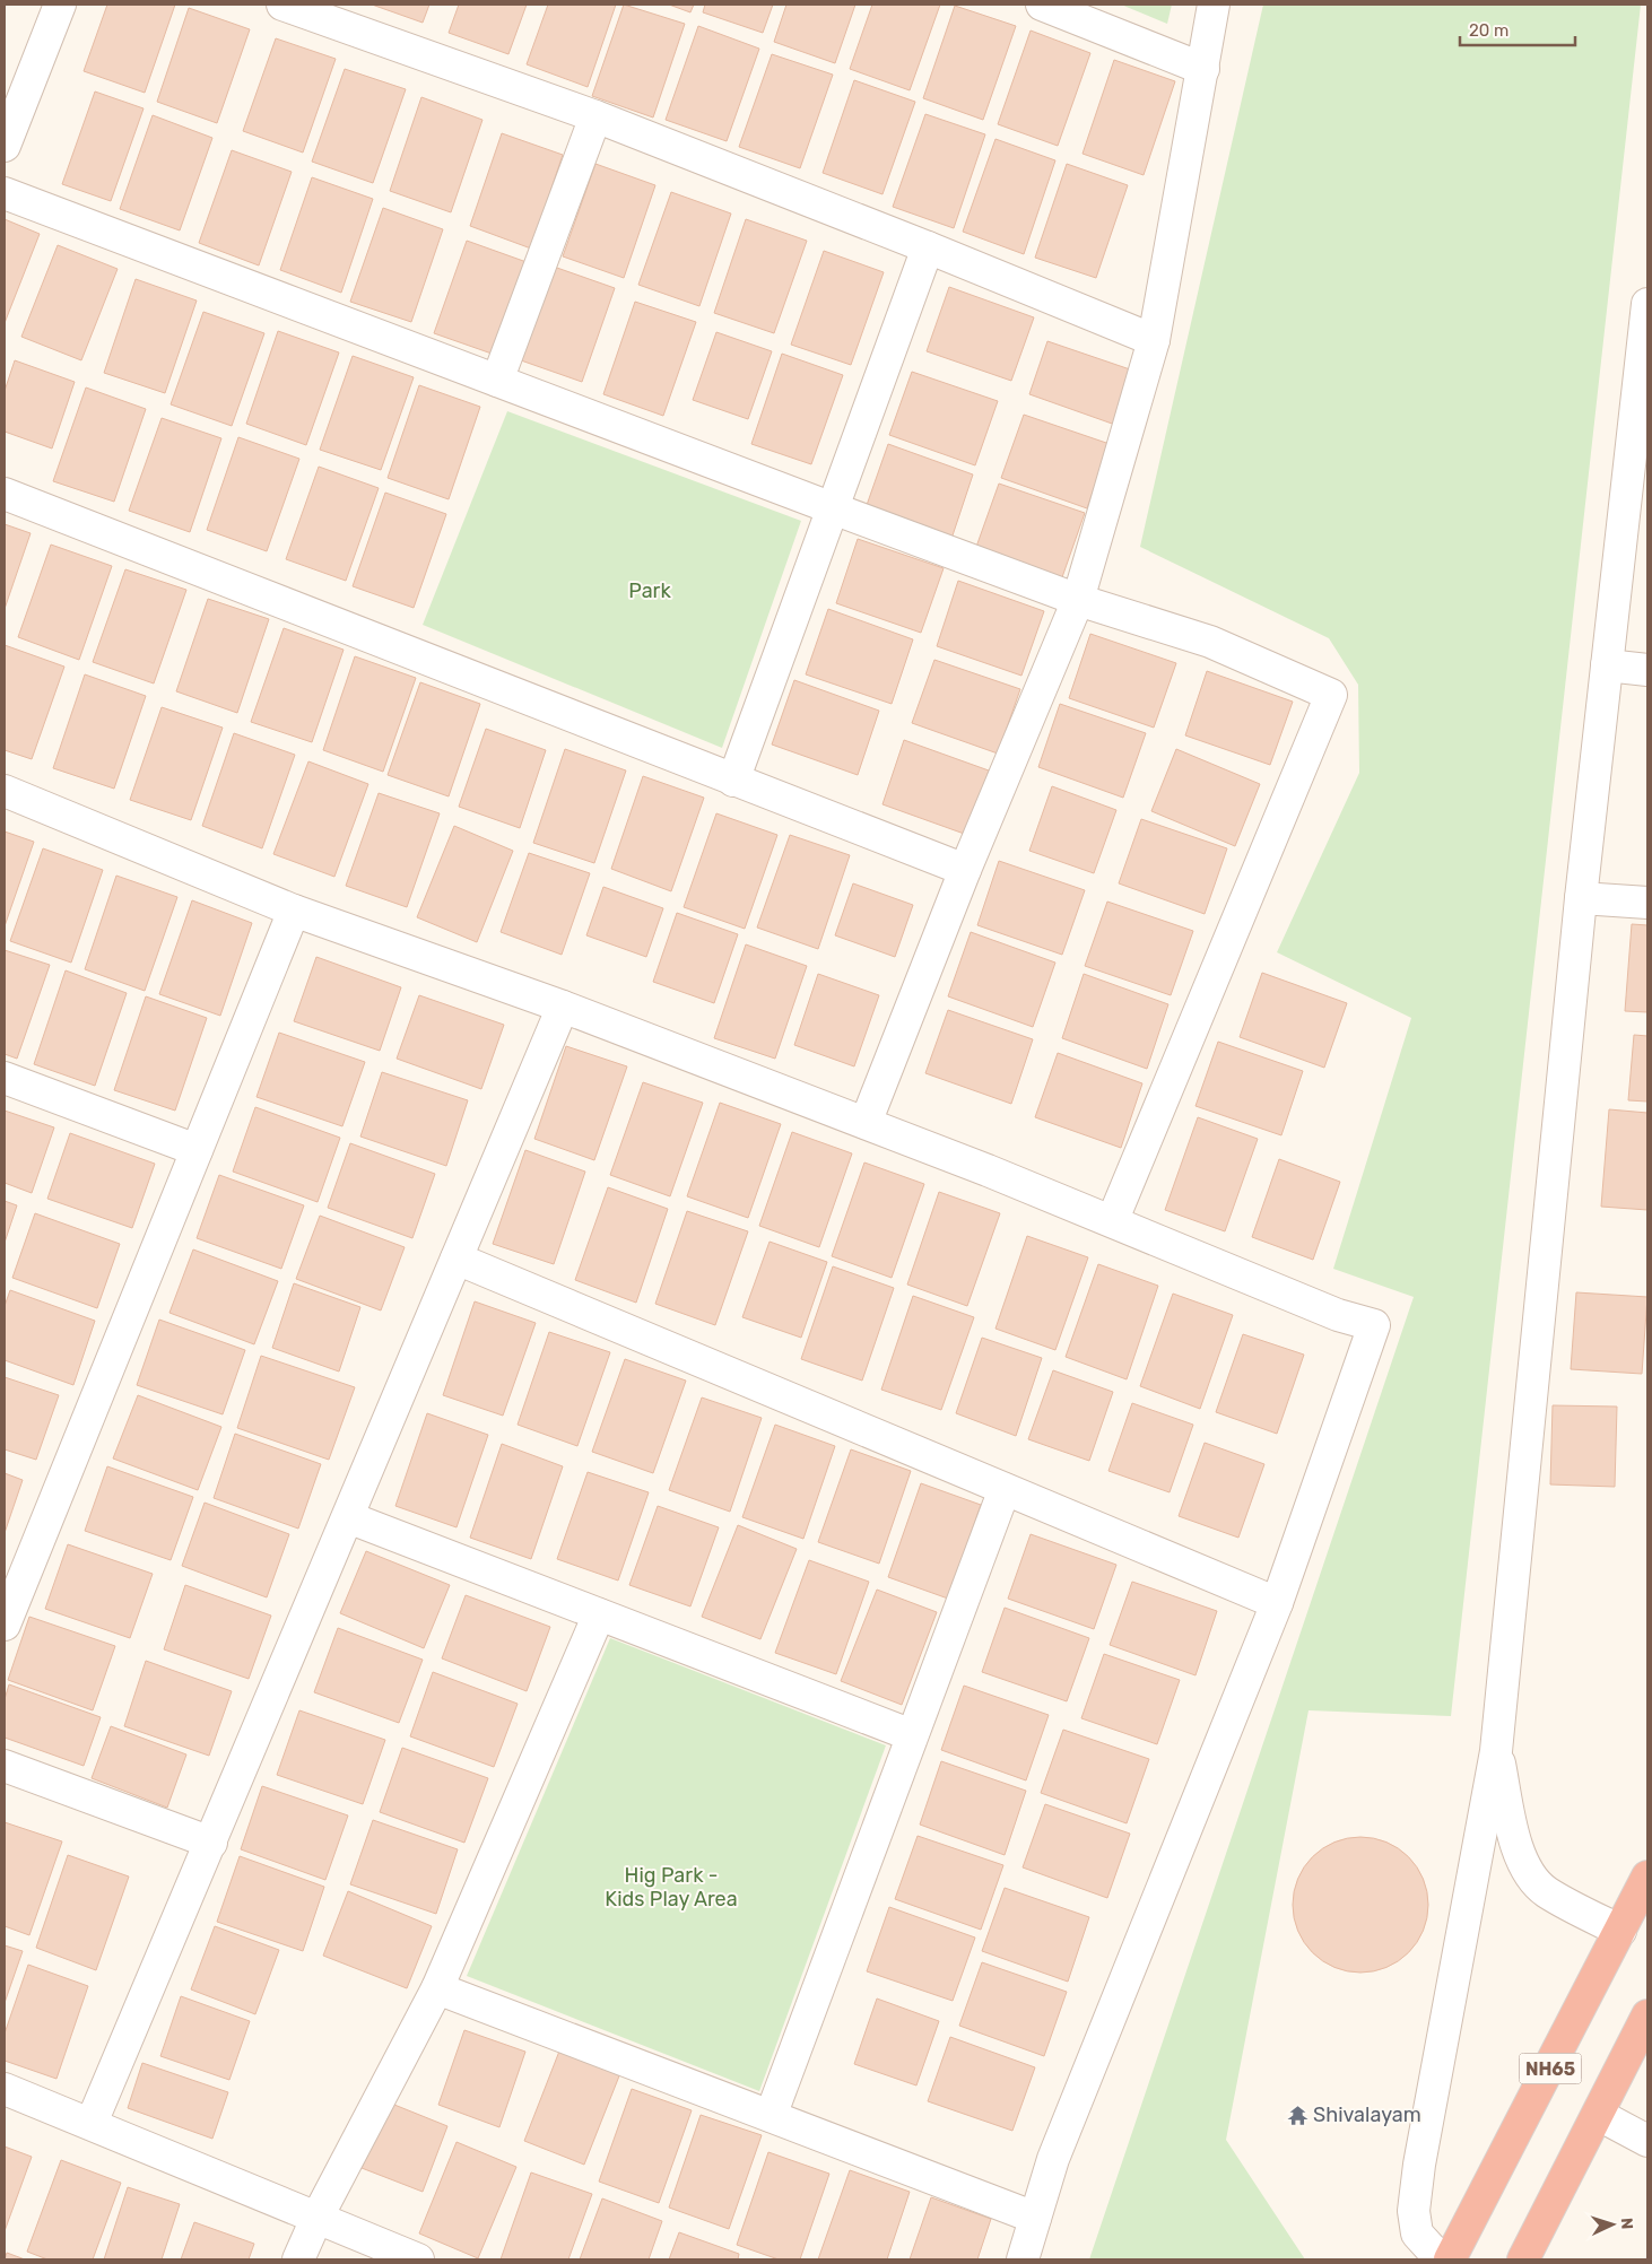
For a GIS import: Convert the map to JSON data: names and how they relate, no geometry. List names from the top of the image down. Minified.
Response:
{"streets":{"highway":["NH65"]},"parks":["Park","Hig Park - Kids Play Area"],"places":{"temple":["Shivalayam"]},"scale_bar":"20 m","north":"right"}
